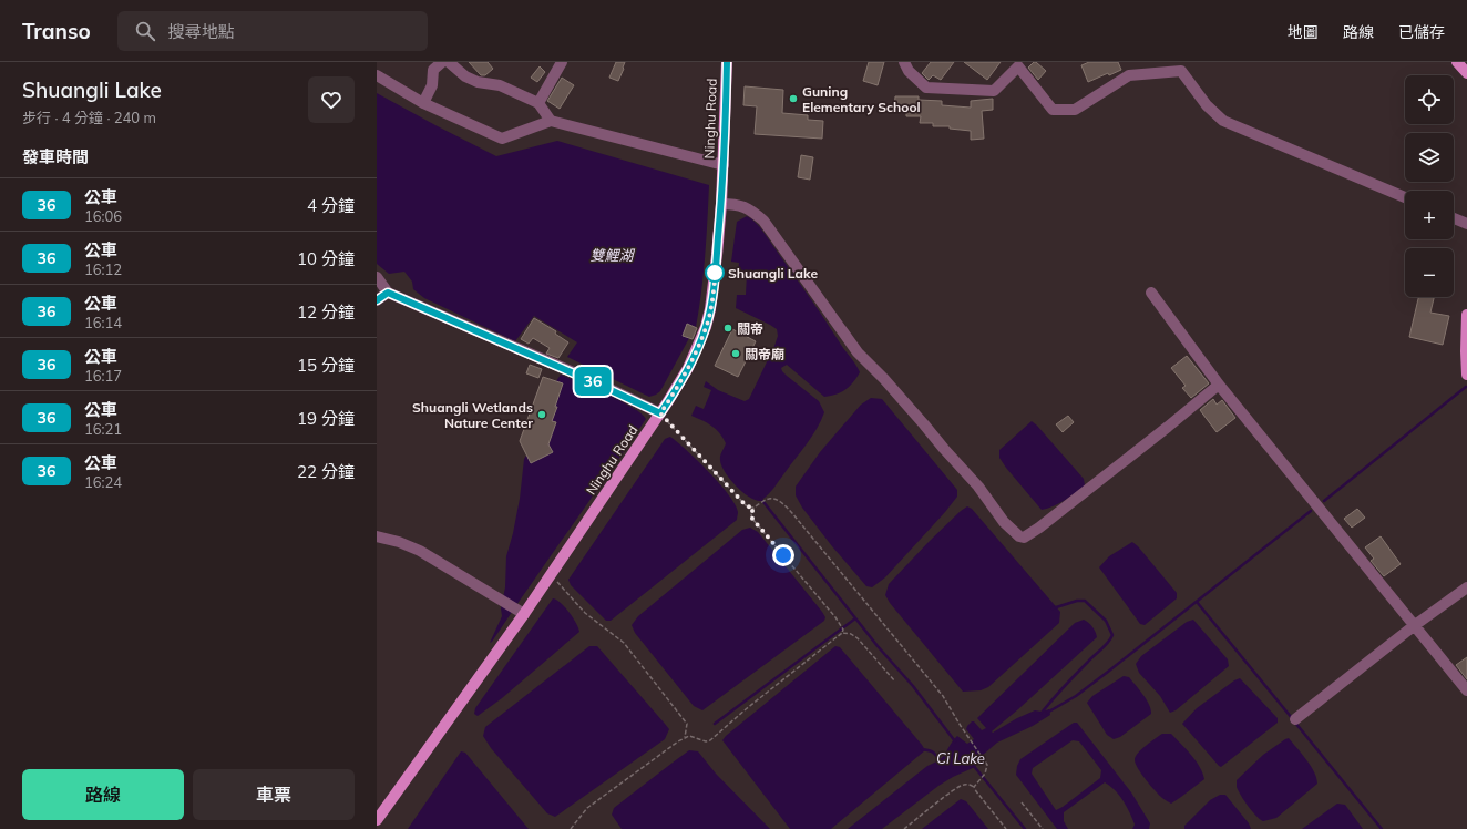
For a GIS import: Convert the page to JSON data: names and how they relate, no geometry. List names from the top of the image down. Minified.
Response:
{"streets":{"main road":["Ninghu Road"]},"water":["雙鯉湖","Ci Lake"],"places":["Guning Elementary School","Shuangli Lake","關帝","關帝廟","Shuangli Wetlands Nature Center"],"lines":["bus line 36"],"page":{"header":"Transo","search":"搜尋地點","nav":["地圖","路線","已儲存"],"heading":[["Shuangli Lake","步行 · 4 分鐘 · 240 m"],"發車時間"],"on_map":"36","map_buttons":["+","−"],"list":[{"mark":"36","name":"公車","note":"16:06","value":"4 分鐘"},{"mark":"36","name":"公車","note":"16:12","value":"10 分鐘"},{"mark":"36","name":"公車","note":"16:14","value":"12 分鐘"},{"mark":"36","name":"公車","note":"16:17","value":"15 分鐘"},{"mark":"36","name":"公車","note":"16:21","value":"19 分鐘"},{"mark":"36","name":"公車","note":"16:24","value":"22 分鐘"}],"buttons":["路線","車票"]}}
